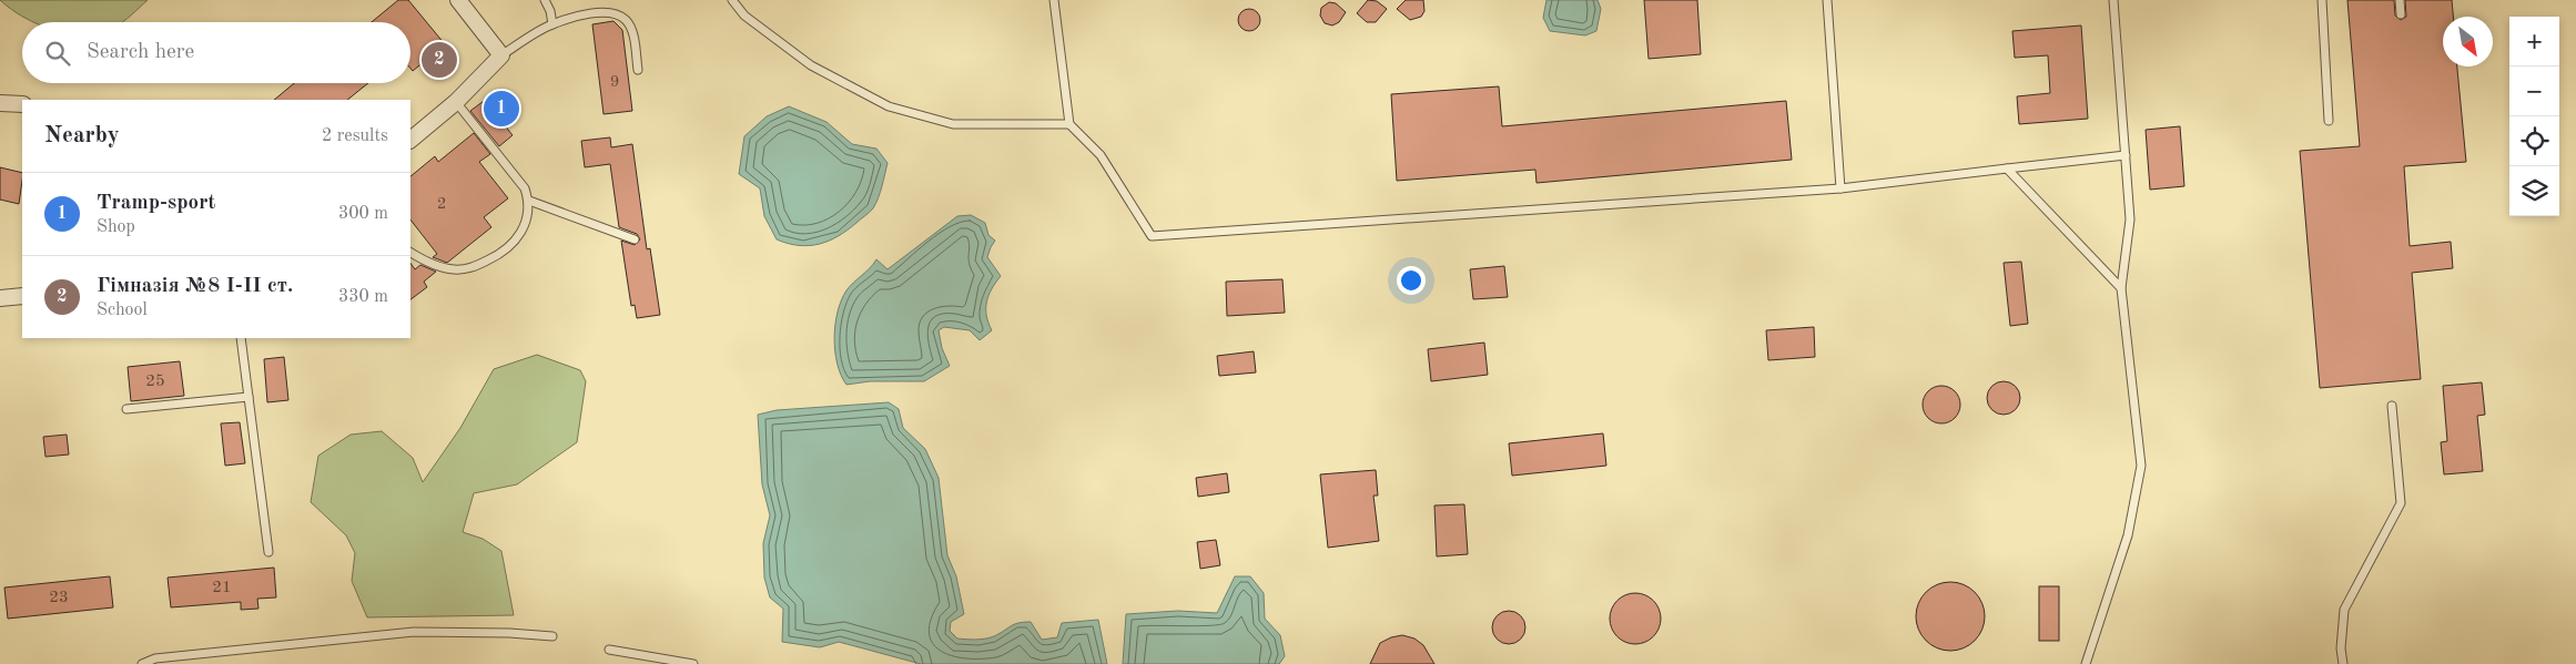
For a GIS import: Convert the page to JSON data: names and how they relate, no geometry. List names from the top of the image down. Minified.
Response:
{"house_numbers":["9","2","25","21","23"],"north":"bottom right","page":{"map_buttons":["+","−"],"search":"Search here","pins":["2","1"],"heading":["Nearby","2 results"],"list":[{"mark":"1","name":"Tramp-sport","note":"Shop","value":"300 m"},{"mark":"2","name":"Гімназія №8 I-II ст.","note":"School","value":"330 m"}]}}
